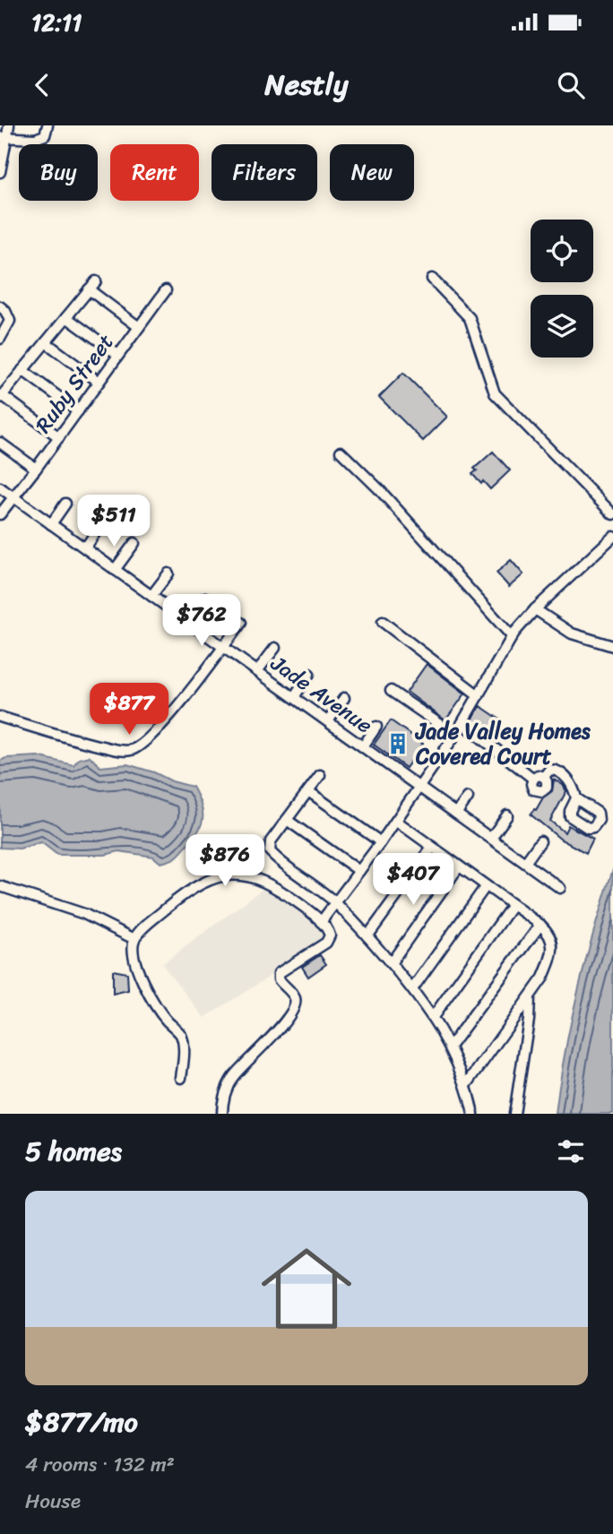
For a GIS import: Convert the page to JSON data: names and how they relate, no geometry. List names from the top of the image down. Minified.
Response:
{"streets":{"street":["Ruby Street","Jade Avenue"]},"crossings":[["Ruby Street","Jade Avenue"]],"places":{"building":["Jade Valley Homes Covered Court"]},"page":{"status":"12:11","header":"Nestly","chip":["Buy","Rent","Filters","New"],"price":["$511","$762","$877","$876","$407"],"heading":"5 homes","list":[{"name":"$877/mo","note":"4 rooms · 132 m² · House"}]}}
